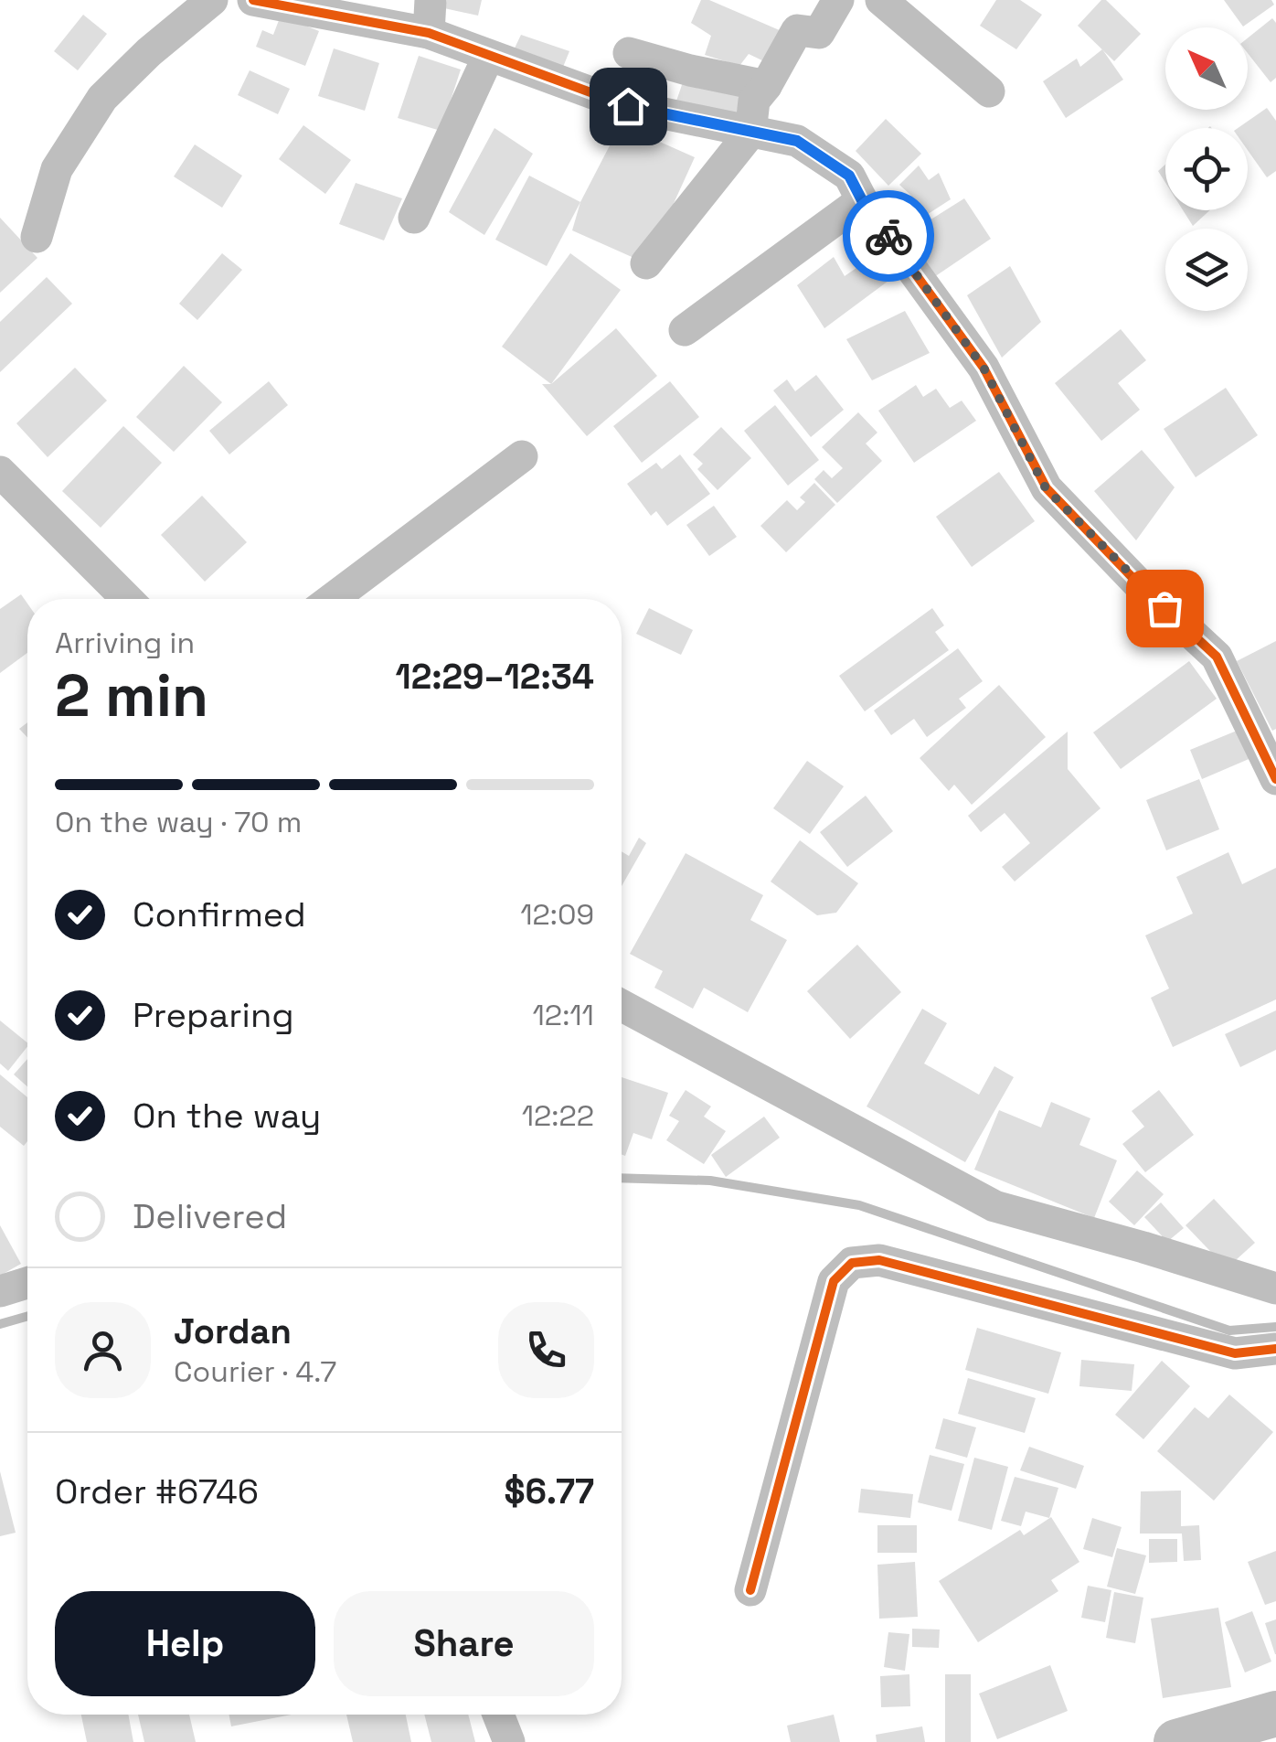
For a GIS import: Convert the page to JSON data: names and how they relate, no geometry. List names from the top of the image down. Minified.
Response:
{"north":"top left","page":{"heading":["2 min","Arriving in","12:29–12:34"],"panel":["Jordan","Courier · 4.7","Order #6746","$6.77"],"bar":"On the way · 70 m","list":[["Confirmed","12:09"],["Preparing","12:11"],["On the way","12:22"],"Delivered"],"buttons":["Help","Share"]}}
